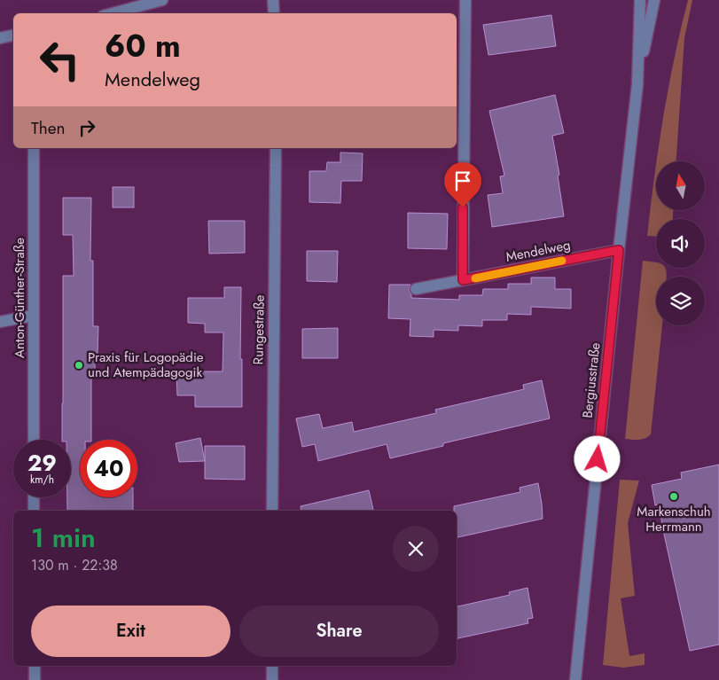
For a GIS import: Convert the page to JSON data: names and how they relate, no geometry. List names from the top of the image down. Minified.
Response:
{"streets":{"street":["Mendelweg","Anton-Günther-Straße","Rungestraße","Bergiusstraße"]},"crossings":[["Mendelweg","Bergiusstraße"]],"places":["Praxis für Logopädie und Atempädagogik","Markenschuh Herrmann"],"north":"top","page":{"turn":["60 m","Mendelweg"],"then":"Then","speed":"29 km/h","limit":"40","heading":["1 min","130 m · 22:38"],"buttons":["Exit","Share"]}}
